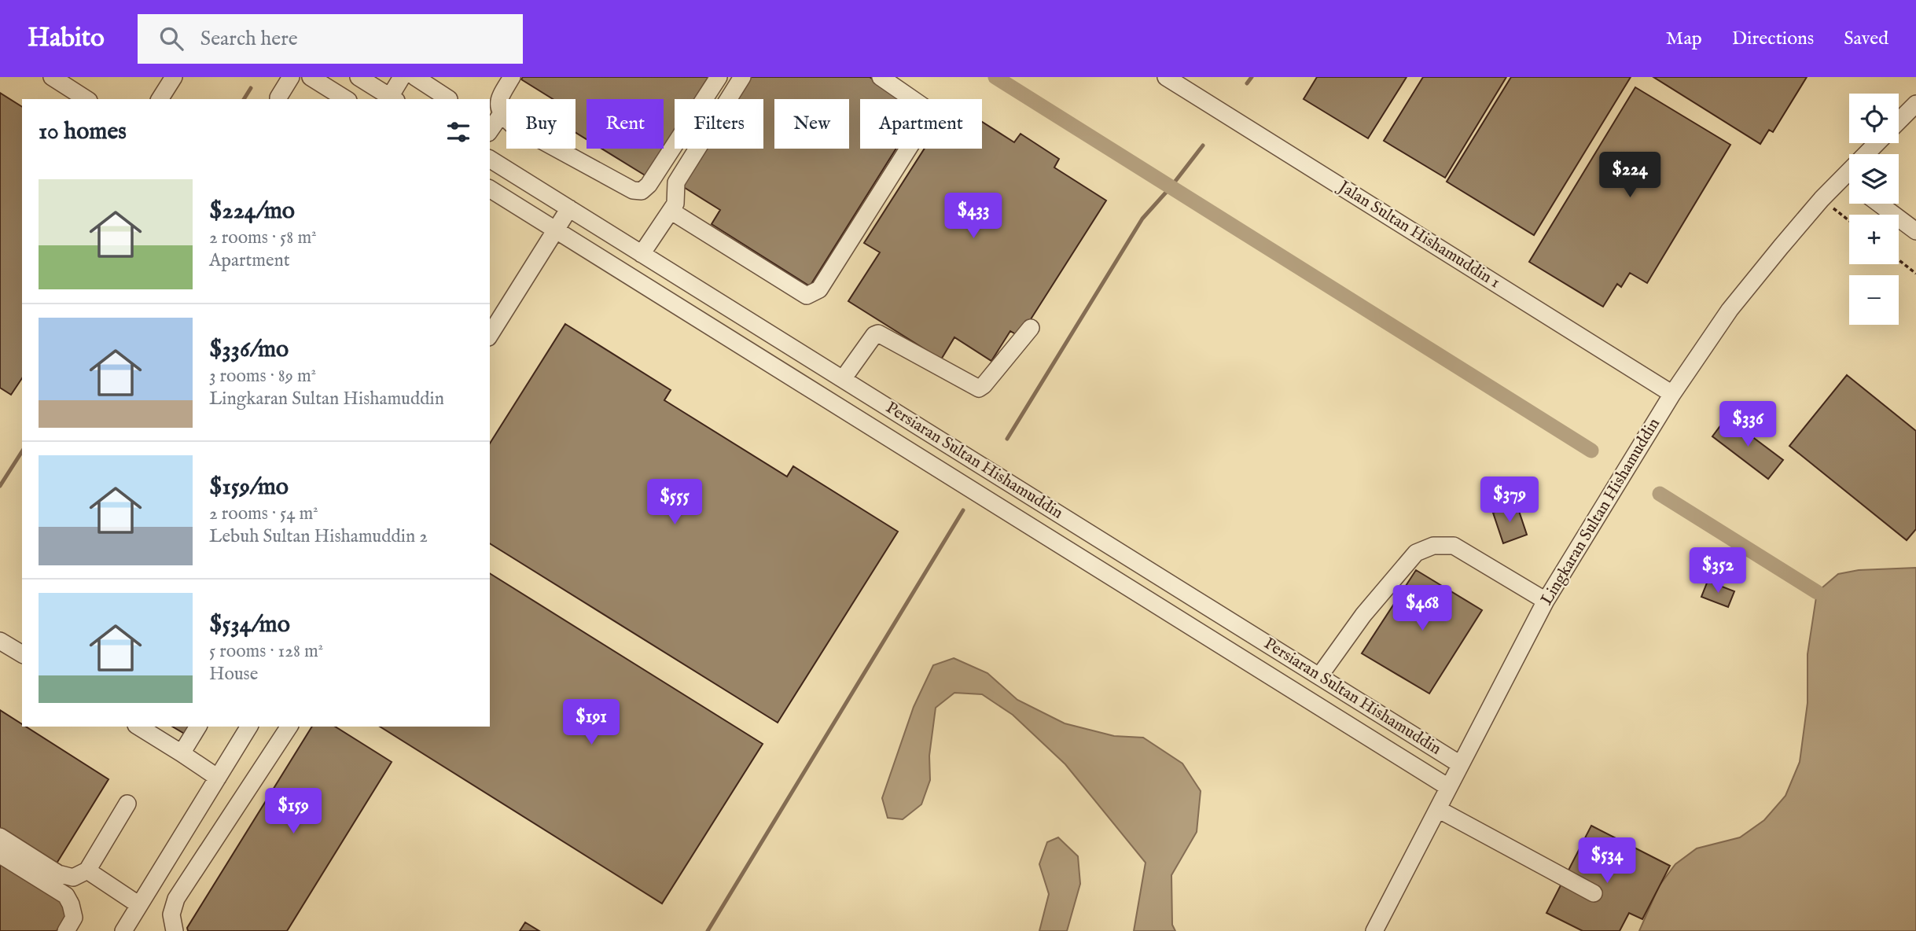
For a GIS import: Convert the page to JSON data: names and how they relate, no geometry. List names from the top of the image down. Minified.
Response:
{"streets":{"street":["Jalan Sultan Hishamuddin 1","Persiaran Sultan Hishamuddin","Lingkaran Sultan Hishamuddin"]},"crossings":[["Jalan Sultan Hishamuddin 1","Lingkaran Sultan Hishamuddin"],["Persiaran Sultan Hishamuddin","Lingkaran Sultan Hishamuddin"]],"page":{"header":"Habito","search":"Search here","nav":["Map","Directions","Saved"],"map_buttons":["+","−"],"chip":["Buy","Rent","Filters","New","Apartment"],"heading":"10 homes","price":["$224","$433","$336","$379","$555","$352","$468","$191","$159","$534"],"list":[{"name":"$224/mo","note":"2 rooms · 58 m² · Apartment"},{"name":"$336/mo","note":"3 rooms · 89 m² · Lingkaran Sultan Hishamuddin"},{"name":"$159/mo","note":"2 rooms · 54 m² · Lebuh Sultan Hishamuddin 2"},{"name":"$534/mo","note":"5 rooms · 128 m² · House"}]}}
